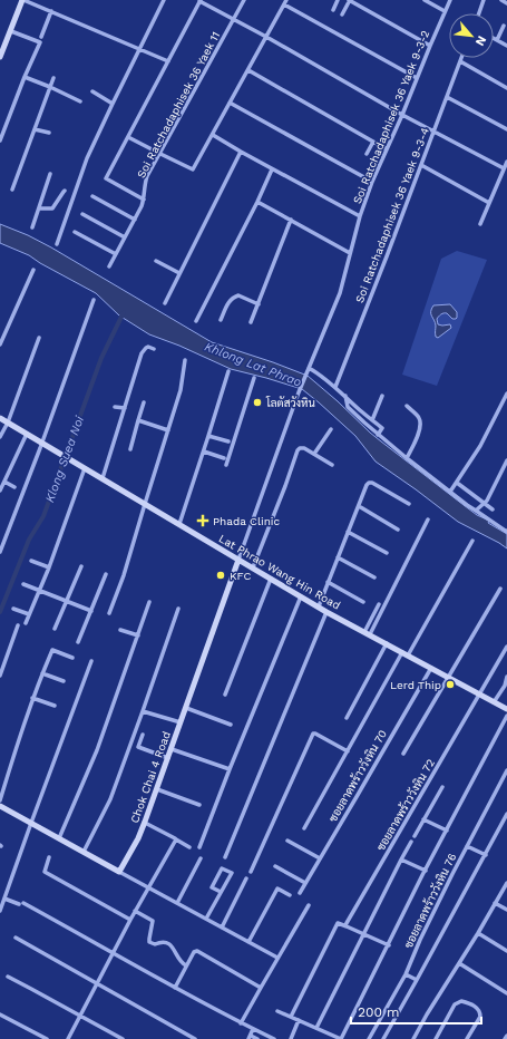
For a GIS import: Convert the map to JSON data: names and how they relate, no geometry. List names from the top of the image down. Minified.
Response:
{"streets":{"main road":["Lat Phrao Wang Hin Road","Chok Chai 4 Road"],"street":["Soi Ratchadaphisek 36 Yaek 11","Soi Ratchadaphisek 36 Yaek 9-3-2","Soi Ratchadaphisek 36 Yaek 9-3-4","ซอยลาดพร้าววังหิน 70","ซอยลาดพร้าววังหิน 72","ซอยลาดพร้าววังหิน 76"]},"crossings":[["Soi Ratchadaphisek 36 Yaek 9-3-2","Lat Phrao Wang Hin Road"],["Soi Ratchadaphisek 36 Yaek 9-3-2","Chok Chai 4 Road"],["Lat Phrao Wang Hin Road","ซอยลาดพร้าววังหิน 70"],["Lat Phrao Wang Hin Road","Chok Chai 4 Road"],["Lat Phrao Wang Hin Road","ซอยลาดพร้าววังหิน 72"]],"water":["Khlong Lat Phrao","Klong Suea Noi"],"places":{"other":["โลตัสวังหิน","KFC","Lerd Thip"],"health":["Phada Clinic"]},"scale_bar":"200 m","north":"bottom right"}
